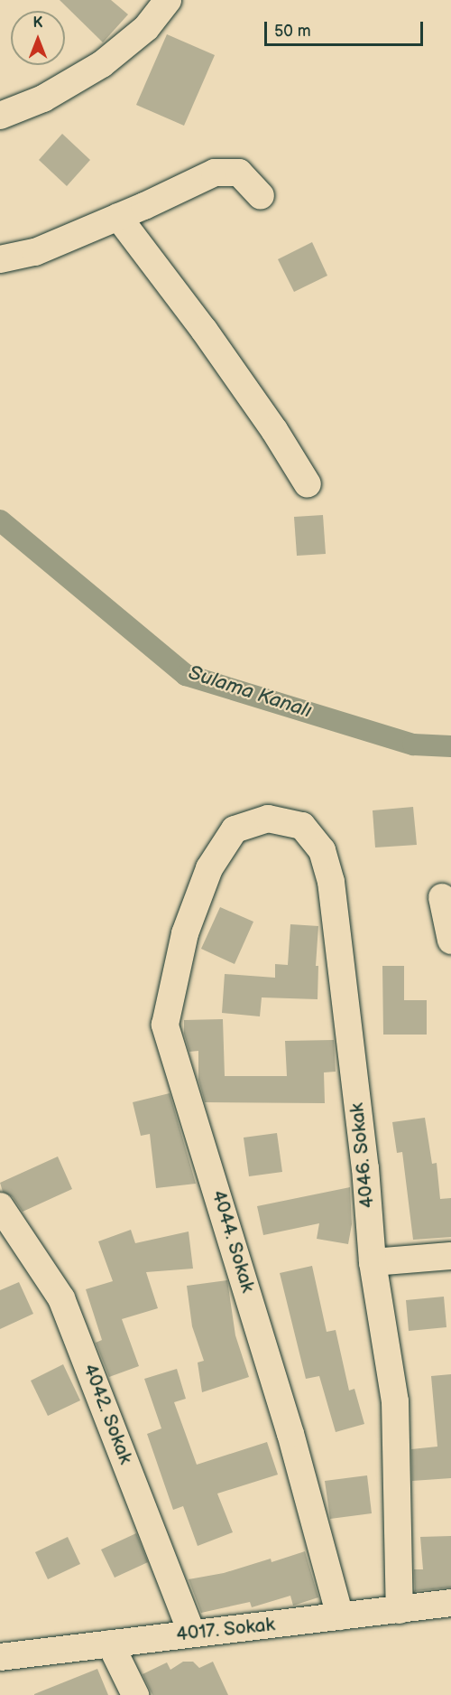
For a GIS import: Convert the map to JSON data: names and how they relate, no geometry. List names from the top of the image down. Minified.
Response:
{"streets":{"street":["4046. Sokak","4044. Sokak","4042. Sokak","4017. Sokak"]},"crossings":[["4046. Sokak","4044. Sokak"],["4046. Sokak","4017. Sokak"],["4044. Sokak","4017. Sokak"],["4042. Sokak","4017. Sokak"]],"water":["Sulama Kanalı"],"scale_bar":"50 m","north":"top"}
